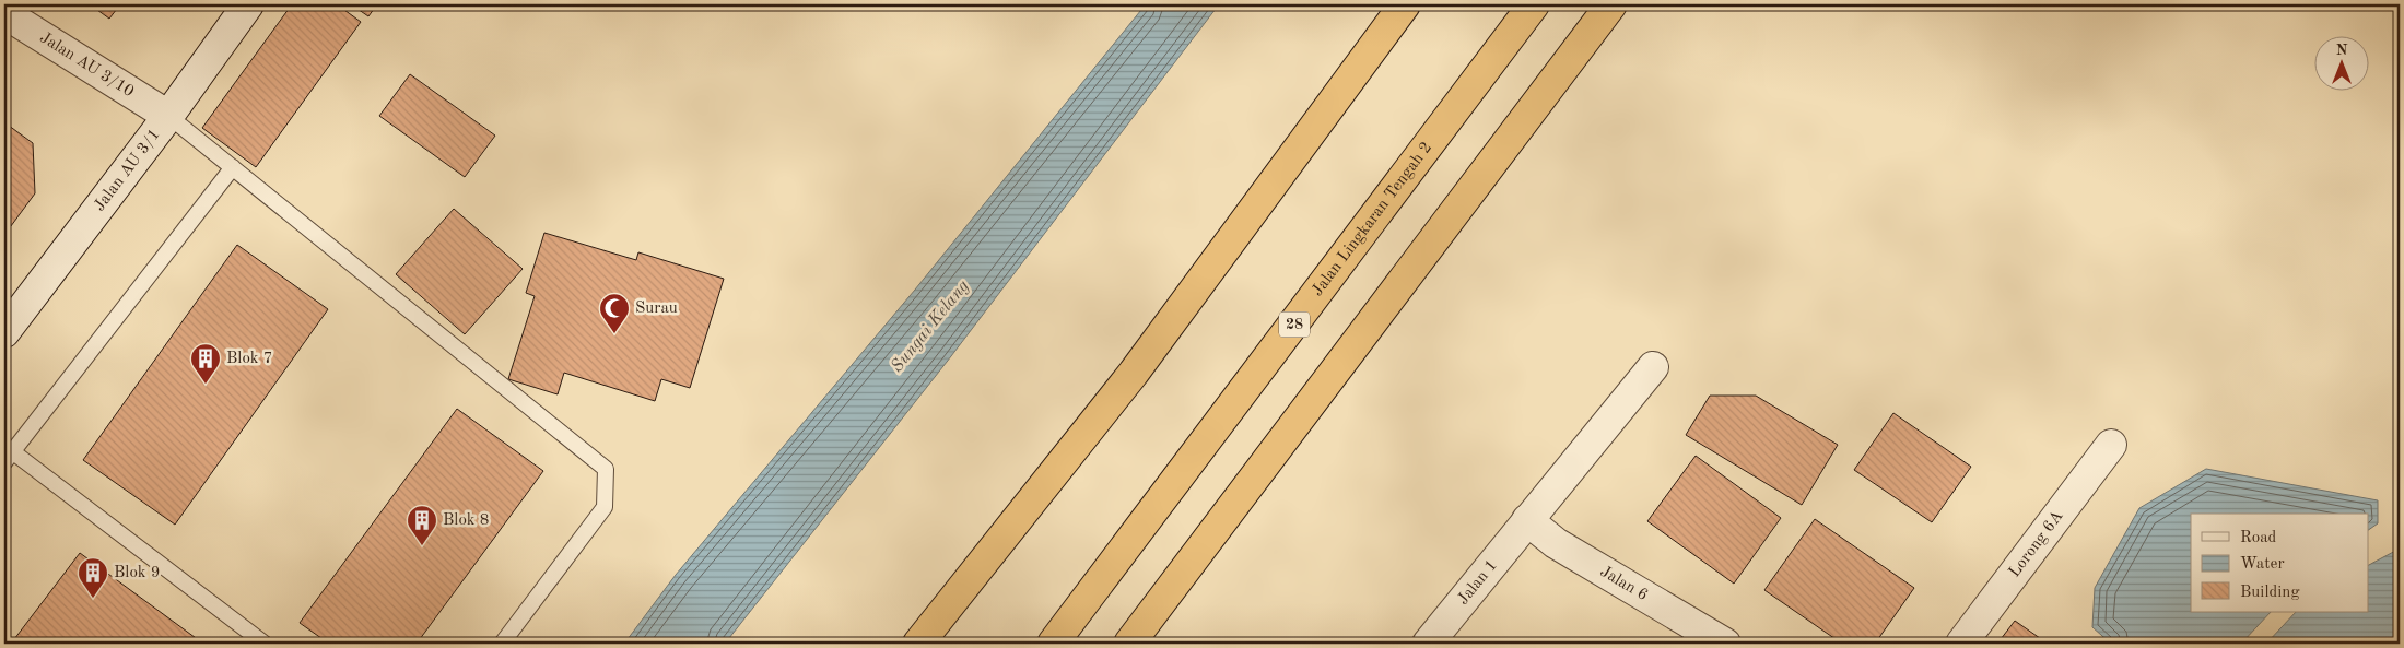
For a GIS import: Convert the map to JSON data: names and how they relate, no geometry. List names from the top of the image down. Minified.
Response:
{"streets":{"highway":["Jalan Lingkaran Tengah 2","28"],"street":["Jalan AU 3/10","Jalan AU 3/1","Lorong 6A","Jalan 1","Jalan 6"]},"crossings":[["Jalan AU 3/10","Jalan AU 3/1"],["Jalan 1","Jalan 6"]],"water":["Sungai Kelang"],"places":{"mosque":["Surau"],"building":["Blok 7","Blok 8","Blok 9"]},"legend":["Road","Water","Building"],"north":"top"}
